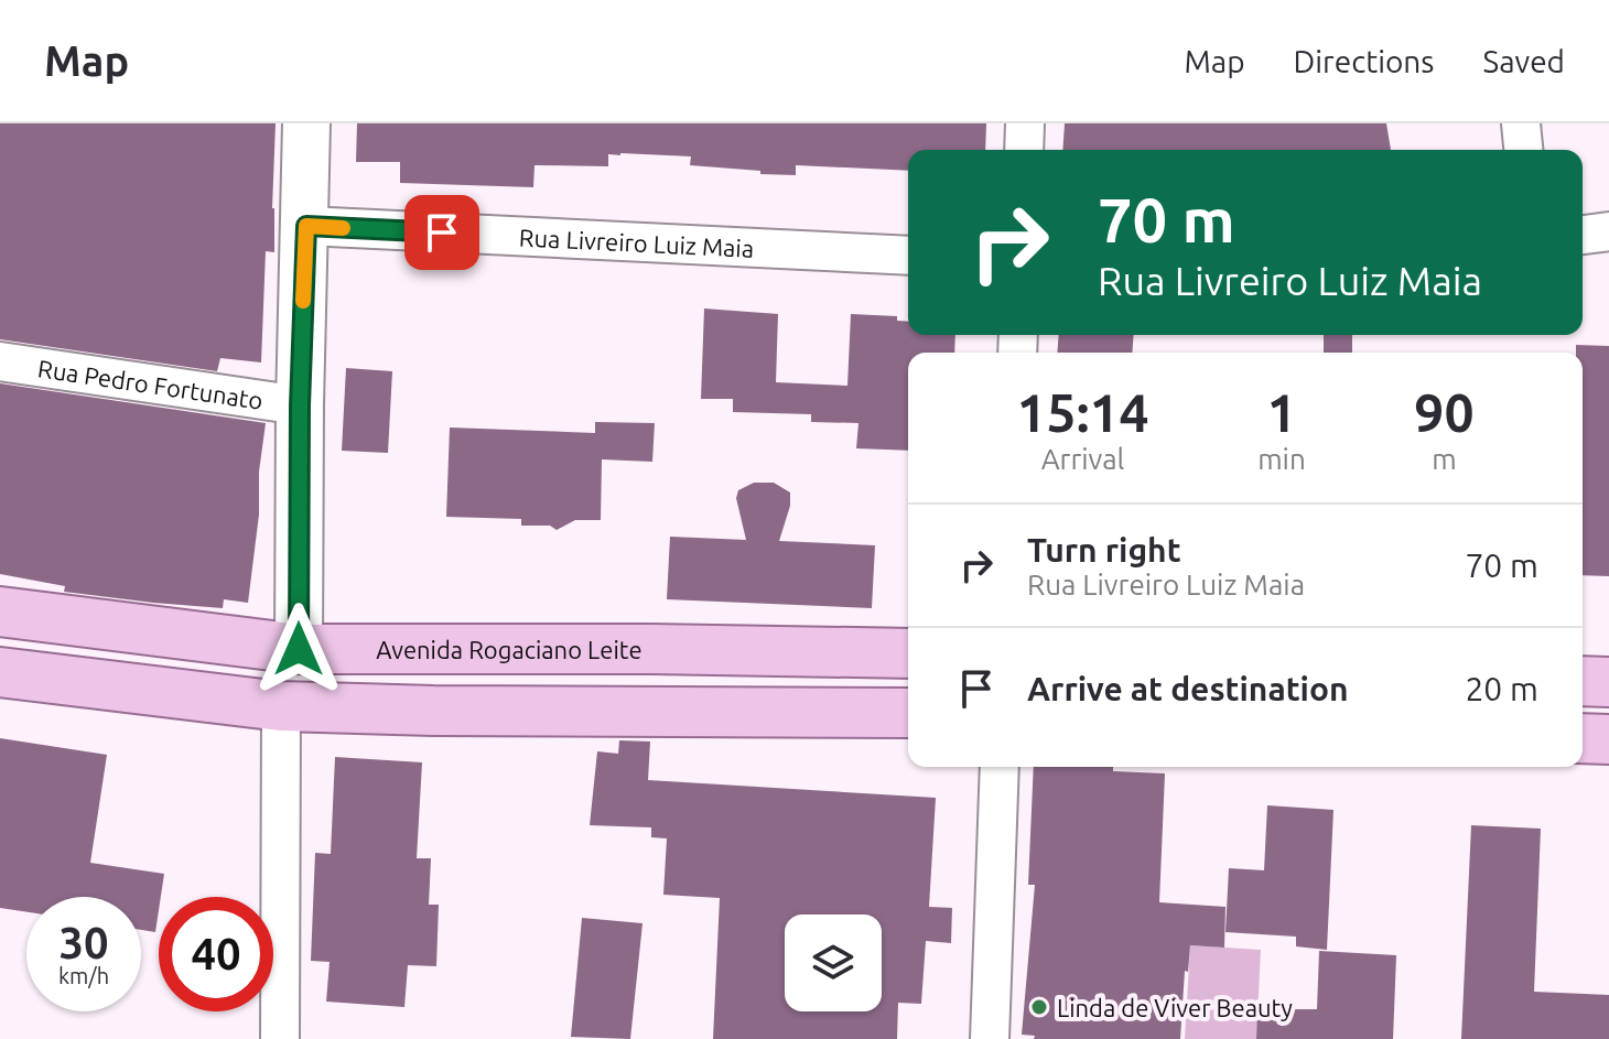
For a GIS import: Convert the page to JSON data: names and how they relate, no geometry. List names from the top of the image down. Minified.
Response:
{"streets":{"main road":["Avenida Rogaciano Leite"],"street":["Rua Livreiro Luiz Maia","Rua Pedro Fortunato"]},"places":["Linda de Viver Beauty"],"page":{"header":"Map","nav":["Map","Directions","Saved"],"turn":["70 m","Rua Livreiro Luiz Maia"],"eta":["15:14","Arrival","1","min","90","m"],"list":[{"name":"Turn right","note":"Rua Livreiro Luiz Maia","value":"70 m"},{"name":"Arrive at destination","value":"20 m"}],"speed":"30 km/h","limit":"40"}}
